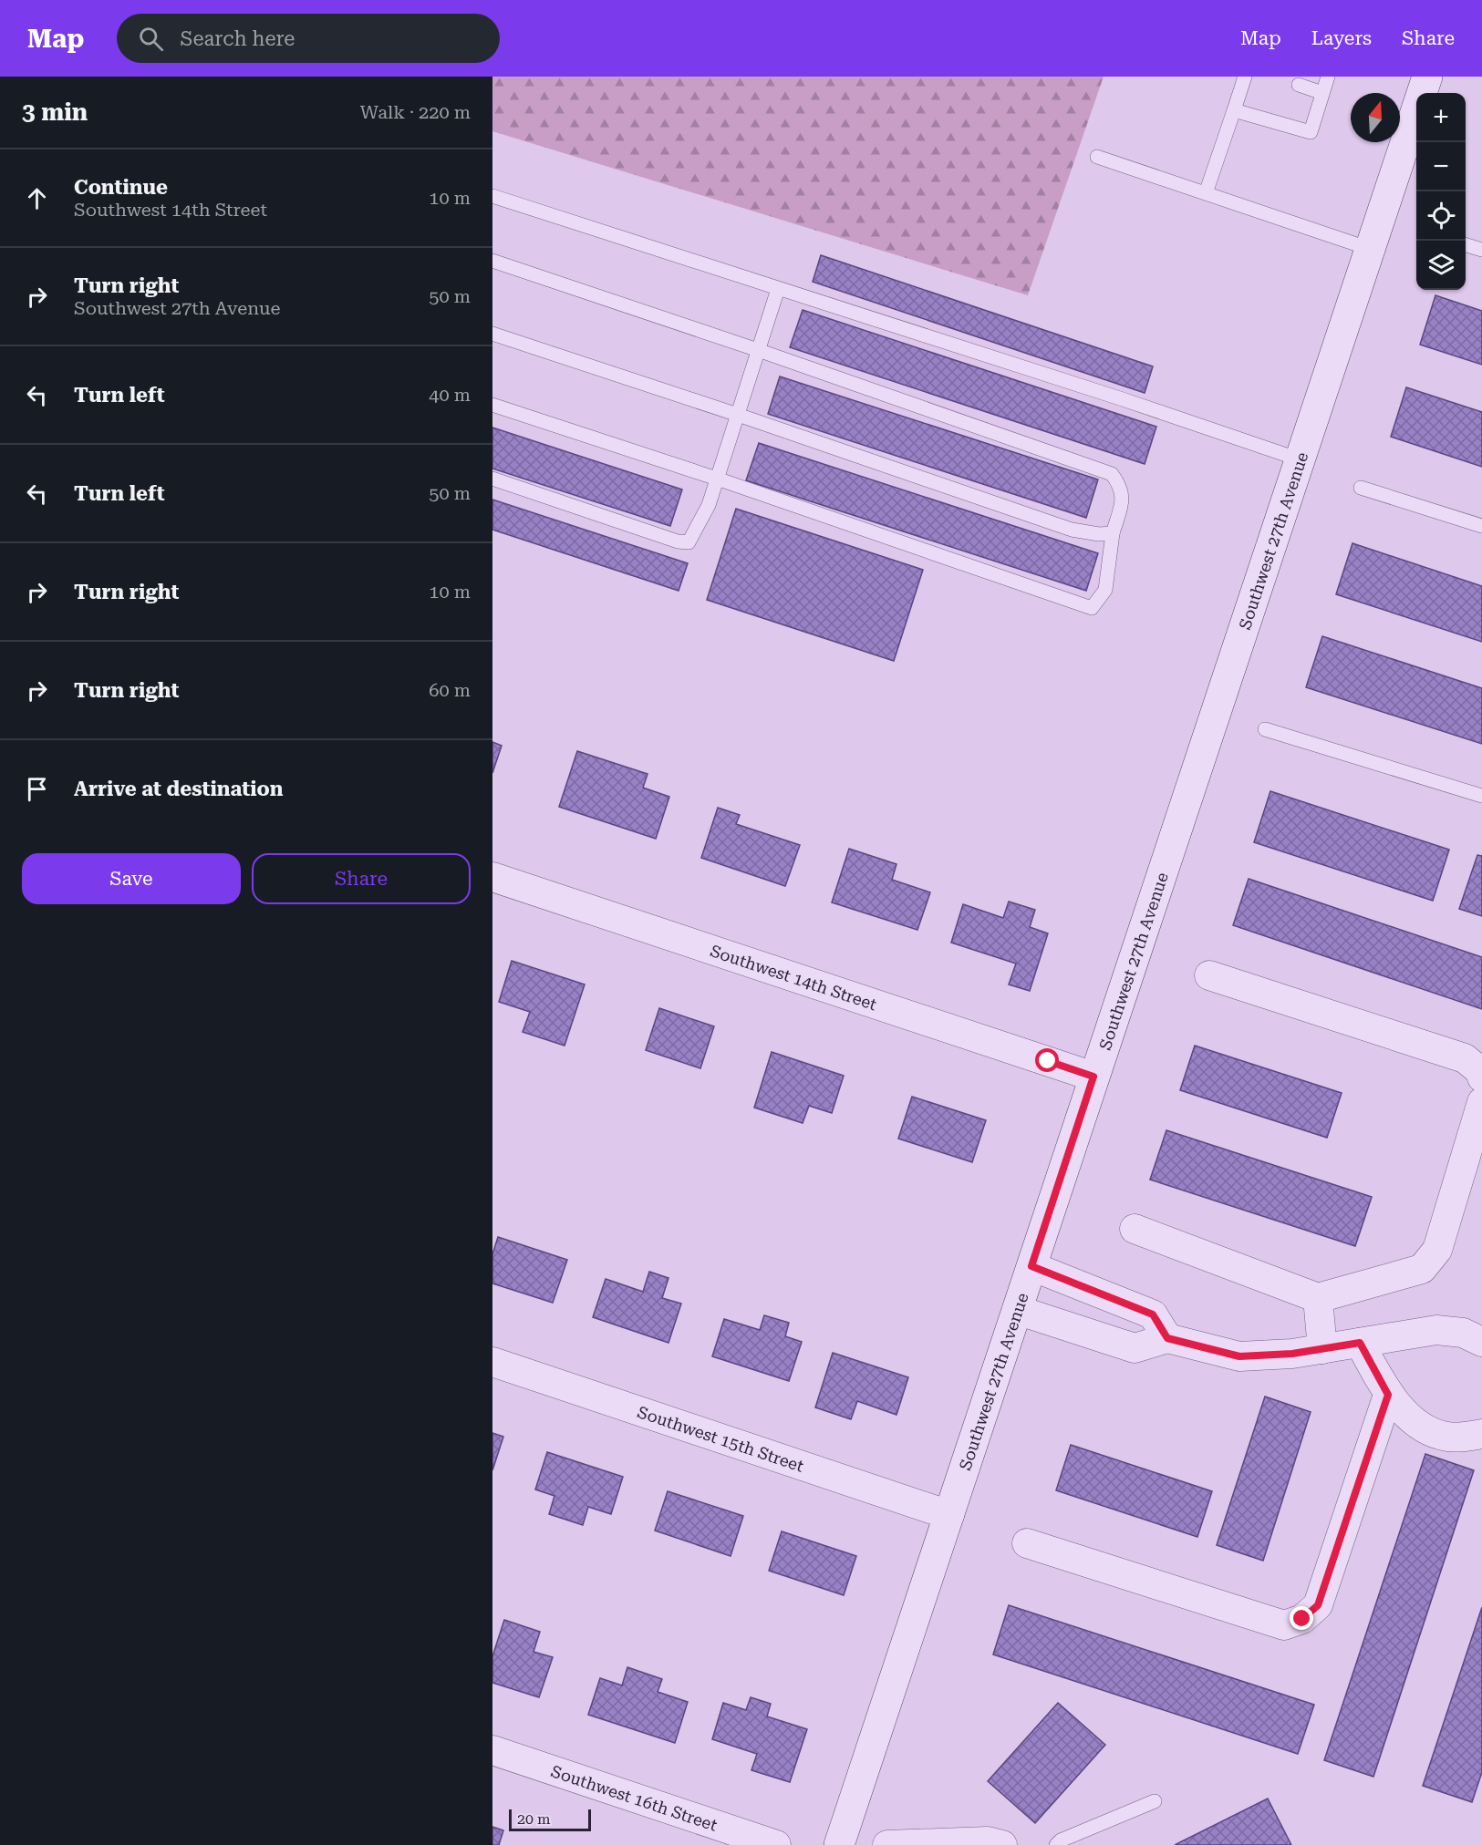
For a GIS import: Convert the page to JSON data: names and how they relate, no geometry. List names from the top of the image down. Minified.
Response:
{"streets":{"main road":["Southwest 27th Avenue"],"street":["Southwest 14th Street","Southwest 15th Street","Southwest 16th Street"]},"crossings":[["Southwest 27th Avenue","Southwest 14th Street"],["Southwest 27th Avenue","Southwest 15th Street"]],"scale_bar":"20 m","north":"top","page":{"header":"Map","search":"Search here","nav":["Map","Layers","Share"],"heading":["3 min","Walk · 220 m"],"map_buttons":["+","−"],"list":[["Continue","Southwest 14th Street","10 m"],["Turn right","Southwest 27th Avenue","50 m"],["Turn left","40 m"],["Turn left","50 m"],["Turn right","10 m"],["Turn right","60 m"],"Arrive at destination"],"buttons":["Save","Share"],"scale":"20 m"}}
